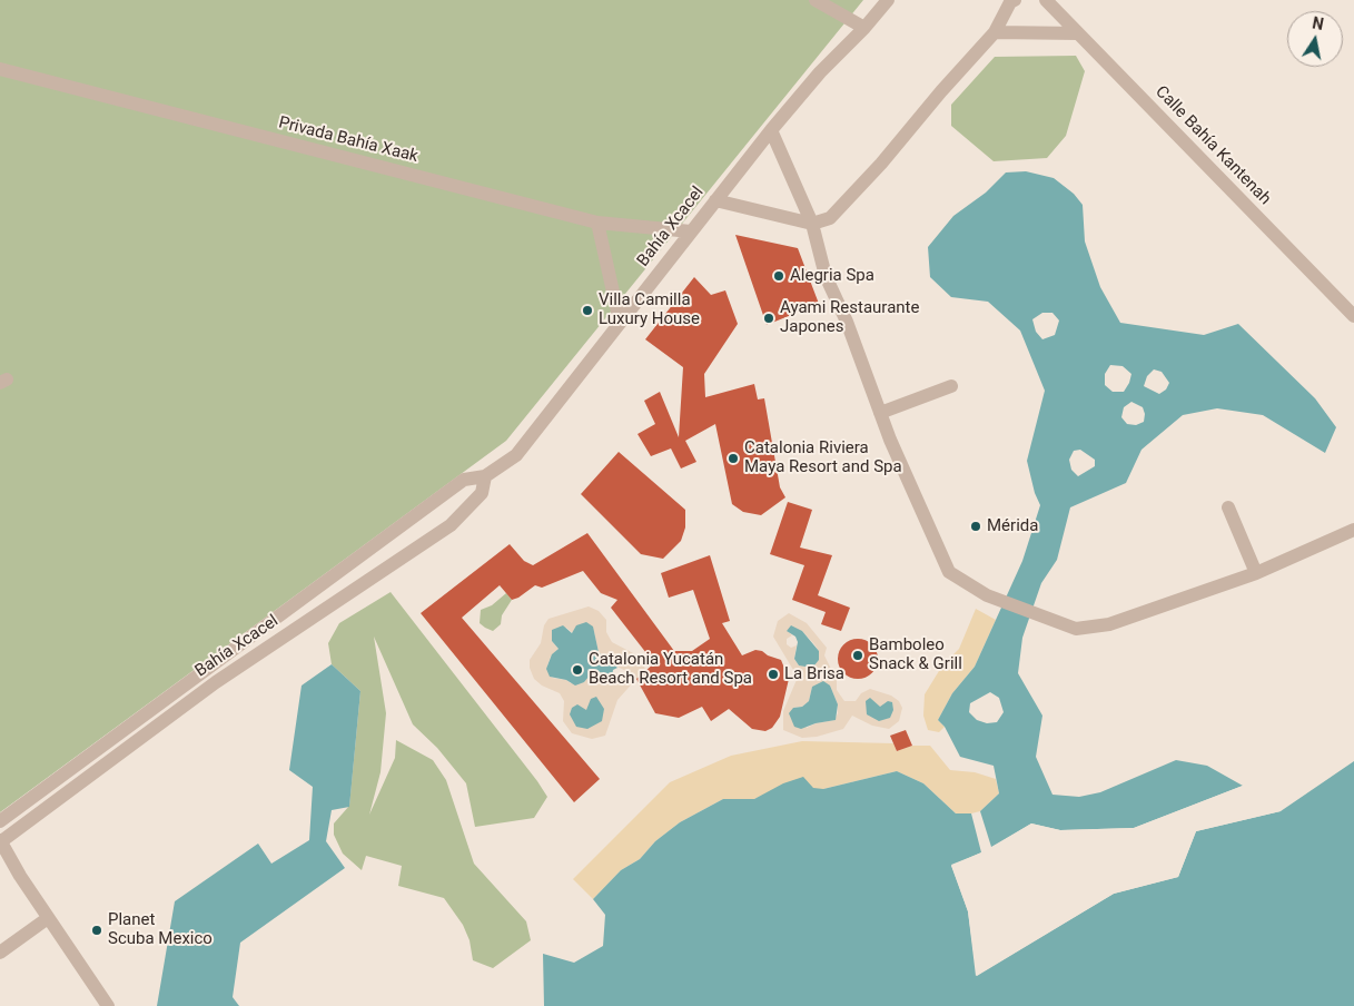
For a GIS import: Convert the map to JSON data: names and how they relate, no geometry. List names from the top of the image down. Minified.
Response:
{"streets":{"street":["Privada Bahía Xaak","Calle Bahía Kantenah","Bahía Xcacel"]},"crossings":[["Privada Bahía Xaak","Bahía Xcacel"]],"places":["Alegria Spa","Villa Camilla Luxury House","Ayami Restaurante Japones","Catalonia Riviera Maya Resort and Spa","Mérida","Bamboleo Snack & Grill","Catalonia Yucatán Beach Resort and Spa","La Brisa","Planet Scuba Mexico"],"north":"top"}
